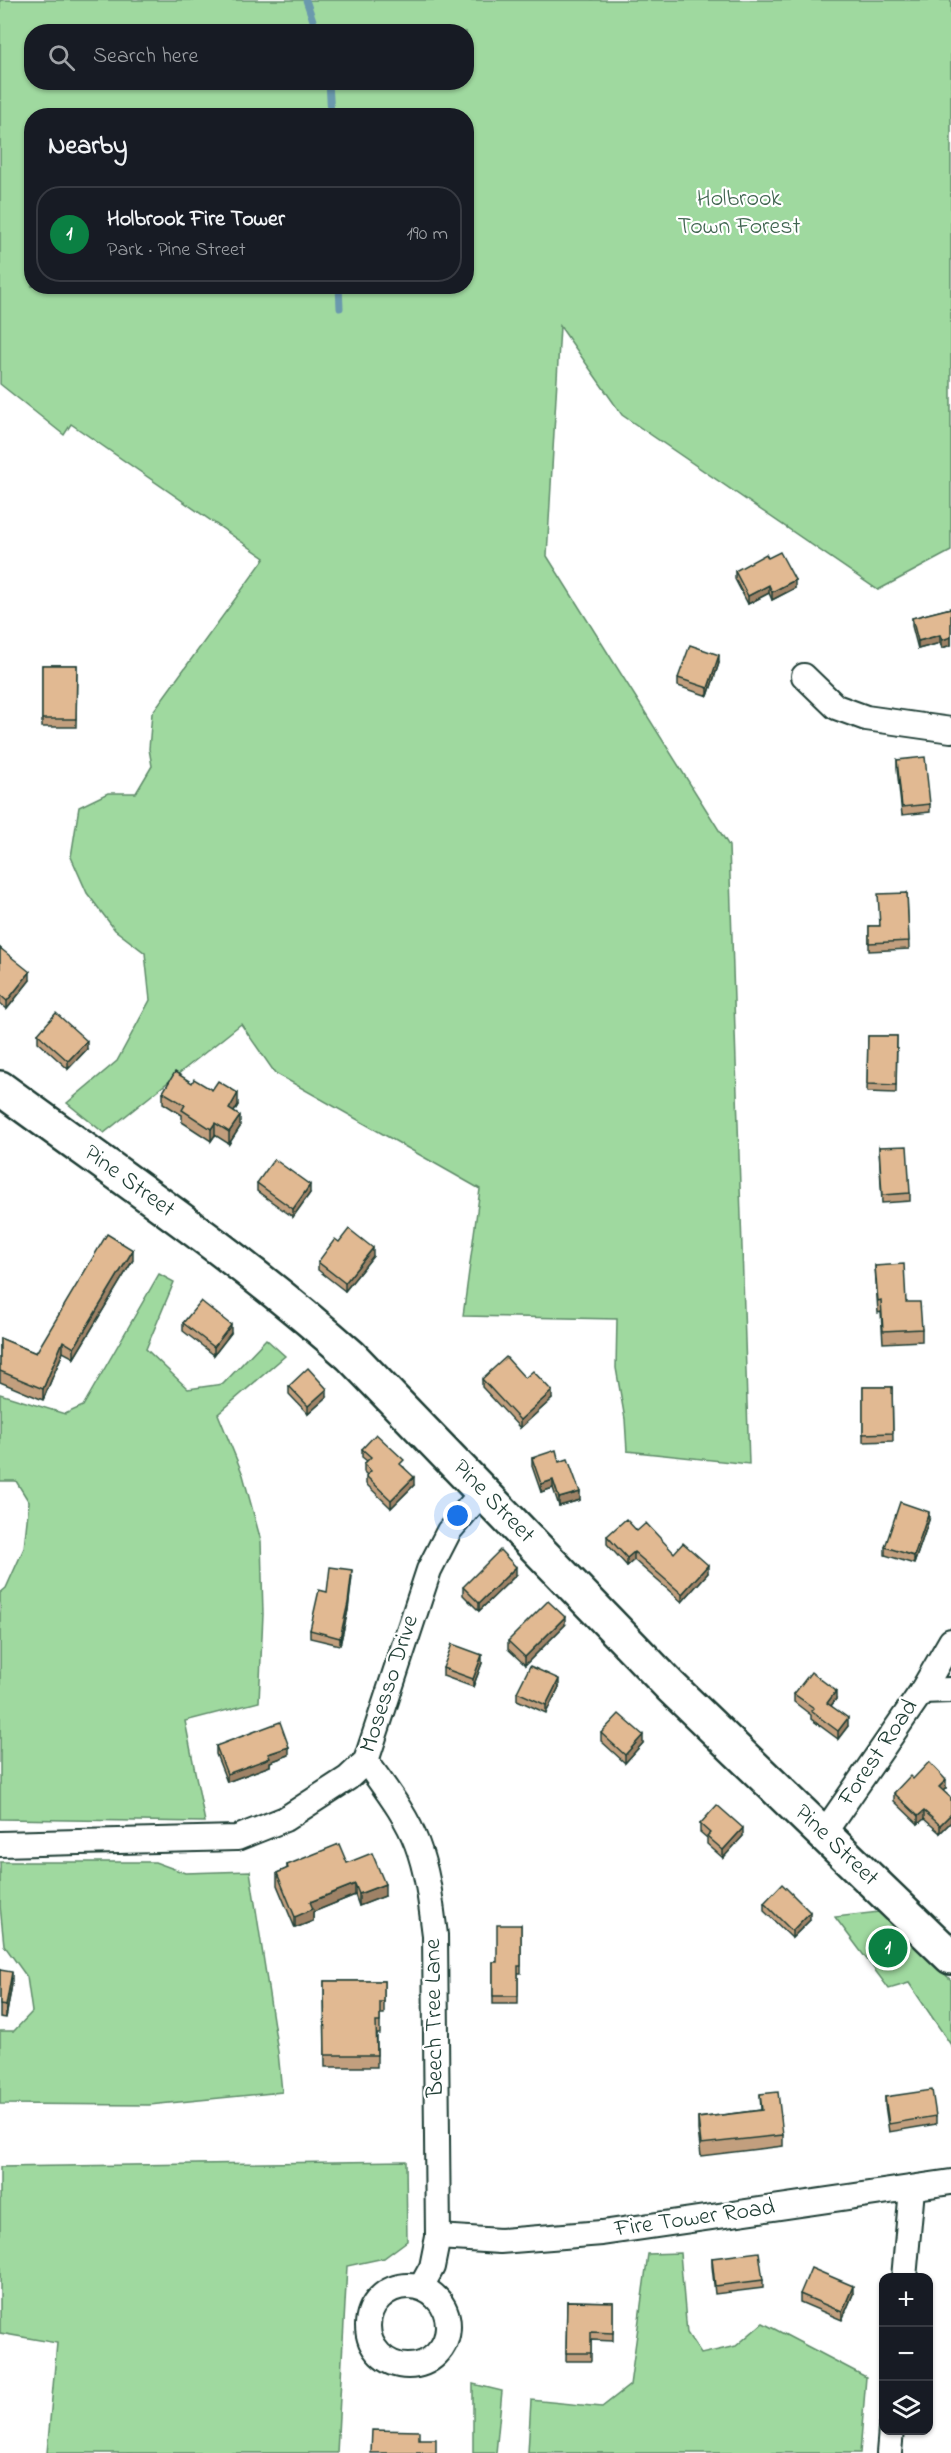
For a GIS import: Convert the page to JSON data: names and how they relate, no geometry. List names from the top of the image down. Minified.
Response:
{"streets":{"main road":["Pine Street"],"street":["Mosesso Drive","Forest Road","Beech Tree Lane","Fire Tower Road"]},"crossings":[["Pine Street","Mosesso Drive"],["Pine Street","Forest Road"],["Mosesso Drive","Beech Tree Lane"],["Beech Tree Lane","Fire Tower Road"]],"parks":["Holbrook Town Forest"],"page":{"search":"Search here","heading":"Nearby","list":[{"mark":"1","name":"Holbrook Fire Tower","note":"Park · Pine Street","value":"190 m"}],"pins":"1","map_buttons":["+","−"]}}
